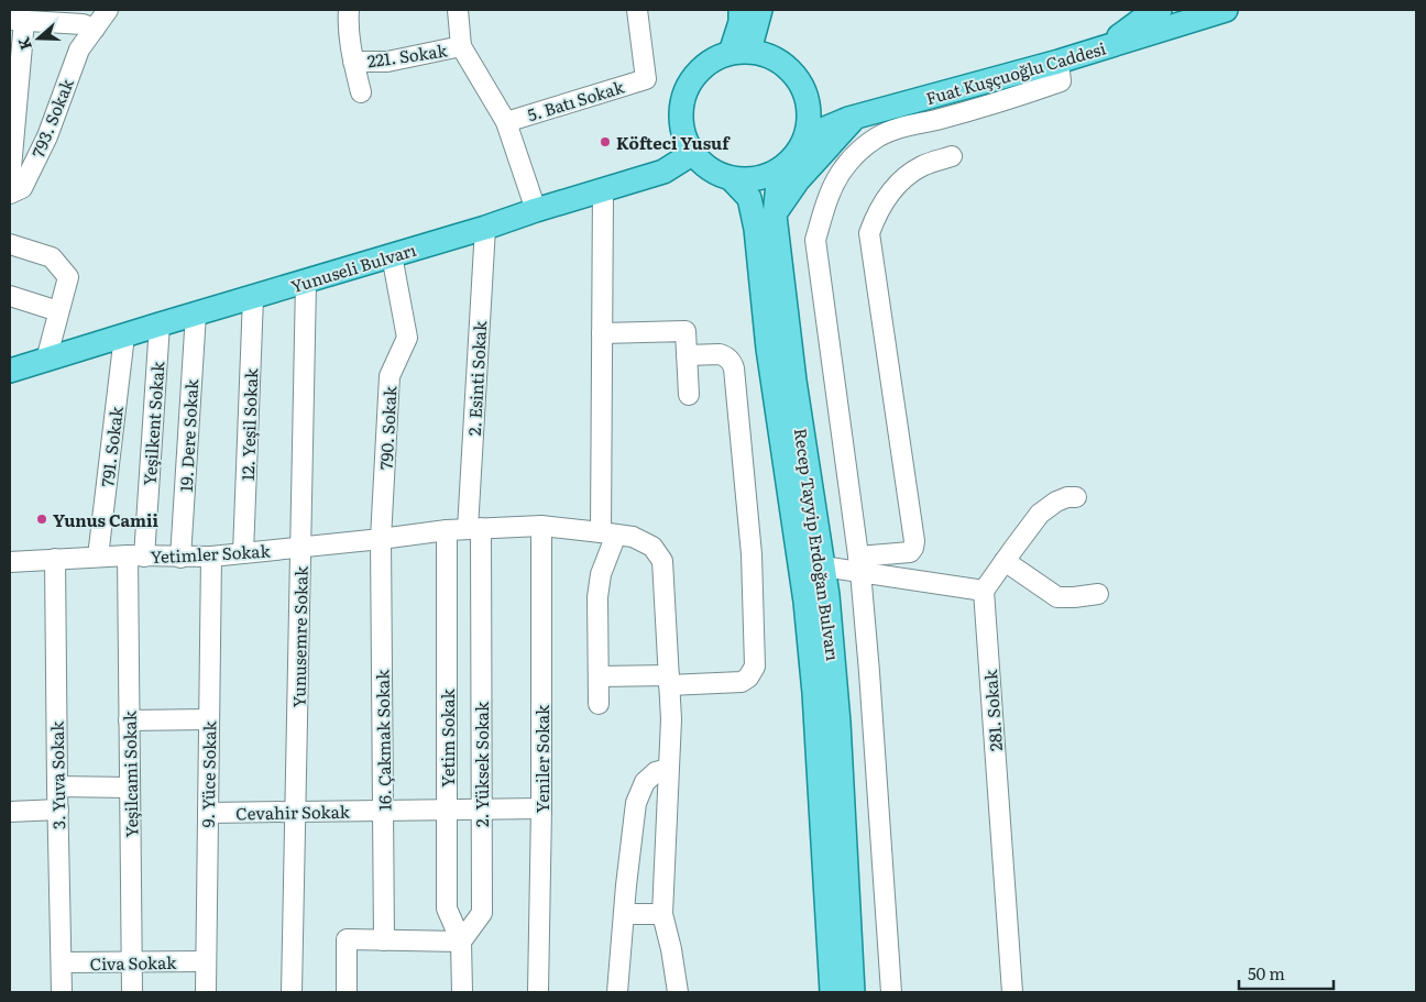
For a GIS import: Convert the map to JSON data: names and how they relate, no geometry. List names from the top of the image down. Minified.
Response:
{"streets":{"main road":["Fuat Kuşçuoğlu Caddesi","Yunuseli Bulvarı","Recep Tayyip Erdoğan Bulvarı"],"street":["221. Sokak","5. Batı Sokak","793. Sokak","2. Esinti Sokak","Yeşilkent Sokak","12. Yeşil Sokak","790. Sokak","19. Dere Sokak","791. Sokak","Yetimler Sokak","Yunusemre Sokak","281. Sokak","Yetim Sokak","16. Çakmak Sokak","Yeniler Sokak","2. Yüksek Sokak","Yeşilcami Sokak","9. Yüce Sokak","3. Yuva Sokak","Cevahir Sokak","Civa Sokak"]},"crossings":[["Fuat Kuşçuoğlu Caddesi","Yunuseli Bulvarı"],["Fuat Kuşçuoğlu Caddesi","Recep Tayyip Erdoğan Bulvarı"],["Yunuseli Bulvarı","2. Esinti Sokak"],["Yunuseli Bulvarı","Yeşilkent Sokak"],["Yunuseli Bulvarı","12. Yeşil Sokak"],["Yunuseli Bulvarı","790. Sokak"],["Yunuseli Bulvarı","19. Dere Sokak"],["Yunuseli Bulvarı","791. Sokak"],["Yunuseli Bulvarı","Recep Tayyip Erdoğan Bulvarı"],["Yunuseli Bulvarı","Yunusemre Sokak"],["2. Esinti Sokak","Yetimler Sokak"],["2. Esinti Sokak","2. Yüksek Sokak"],["Yeşilkent Sokak","Yetimler Sokak"],["Yeşilkent Sokak","Yeşilcami Sokak"],["12. Yeşil Sokak","Yetimler Sokak"],["790. Sokak","Yetimler Sokak"],["790. Sokak","16. Çakmak Sokak"],["19. Dere Sokak","Yetimler Sokak"],["791. Sokak","Yetimler Sokak"],["Yetimler Sokak","Yunusemre Sokak"],["Yetimler Sokak","Yetim Sokak"],["Yetimler Sokak","16. Çakmak Sokak"],["Yetimler Sokak","Yeniler Sokak"],["Yetimler Sokak","2. Yüksek Sokak"],["Yetimler Sokak","Yeşilcami Sokak"],["Yetimler Sokak","9. Yüce Sokak"],["Yetimler Sokak","3. Yuva Sokak"],["Yunusemre Sokak","Cevahir Sokak"],["Yetim Sokak","2. Yüksek Sokak"],["Yetim Sokak","Cevahir Sokak"],["16. Çakmak Sokak","Cevahir Sokak"],["Yeniler Sokak","Cevahir Sokak"],["2. Yüksek Sokak","Cevahir Sokak"],["Yeşilcami Sokak","Civa Sokak"],["9. Yüce Sokak","Cevahir Sokak"],["9. Yüce Sokak","Civa Sokak"],["3. Yuva Sokak","Civa Sokak"]],"places":["Köfteci Yusuf","Yunus Camii"],"scale_bar":"50 m","north":"left"}
